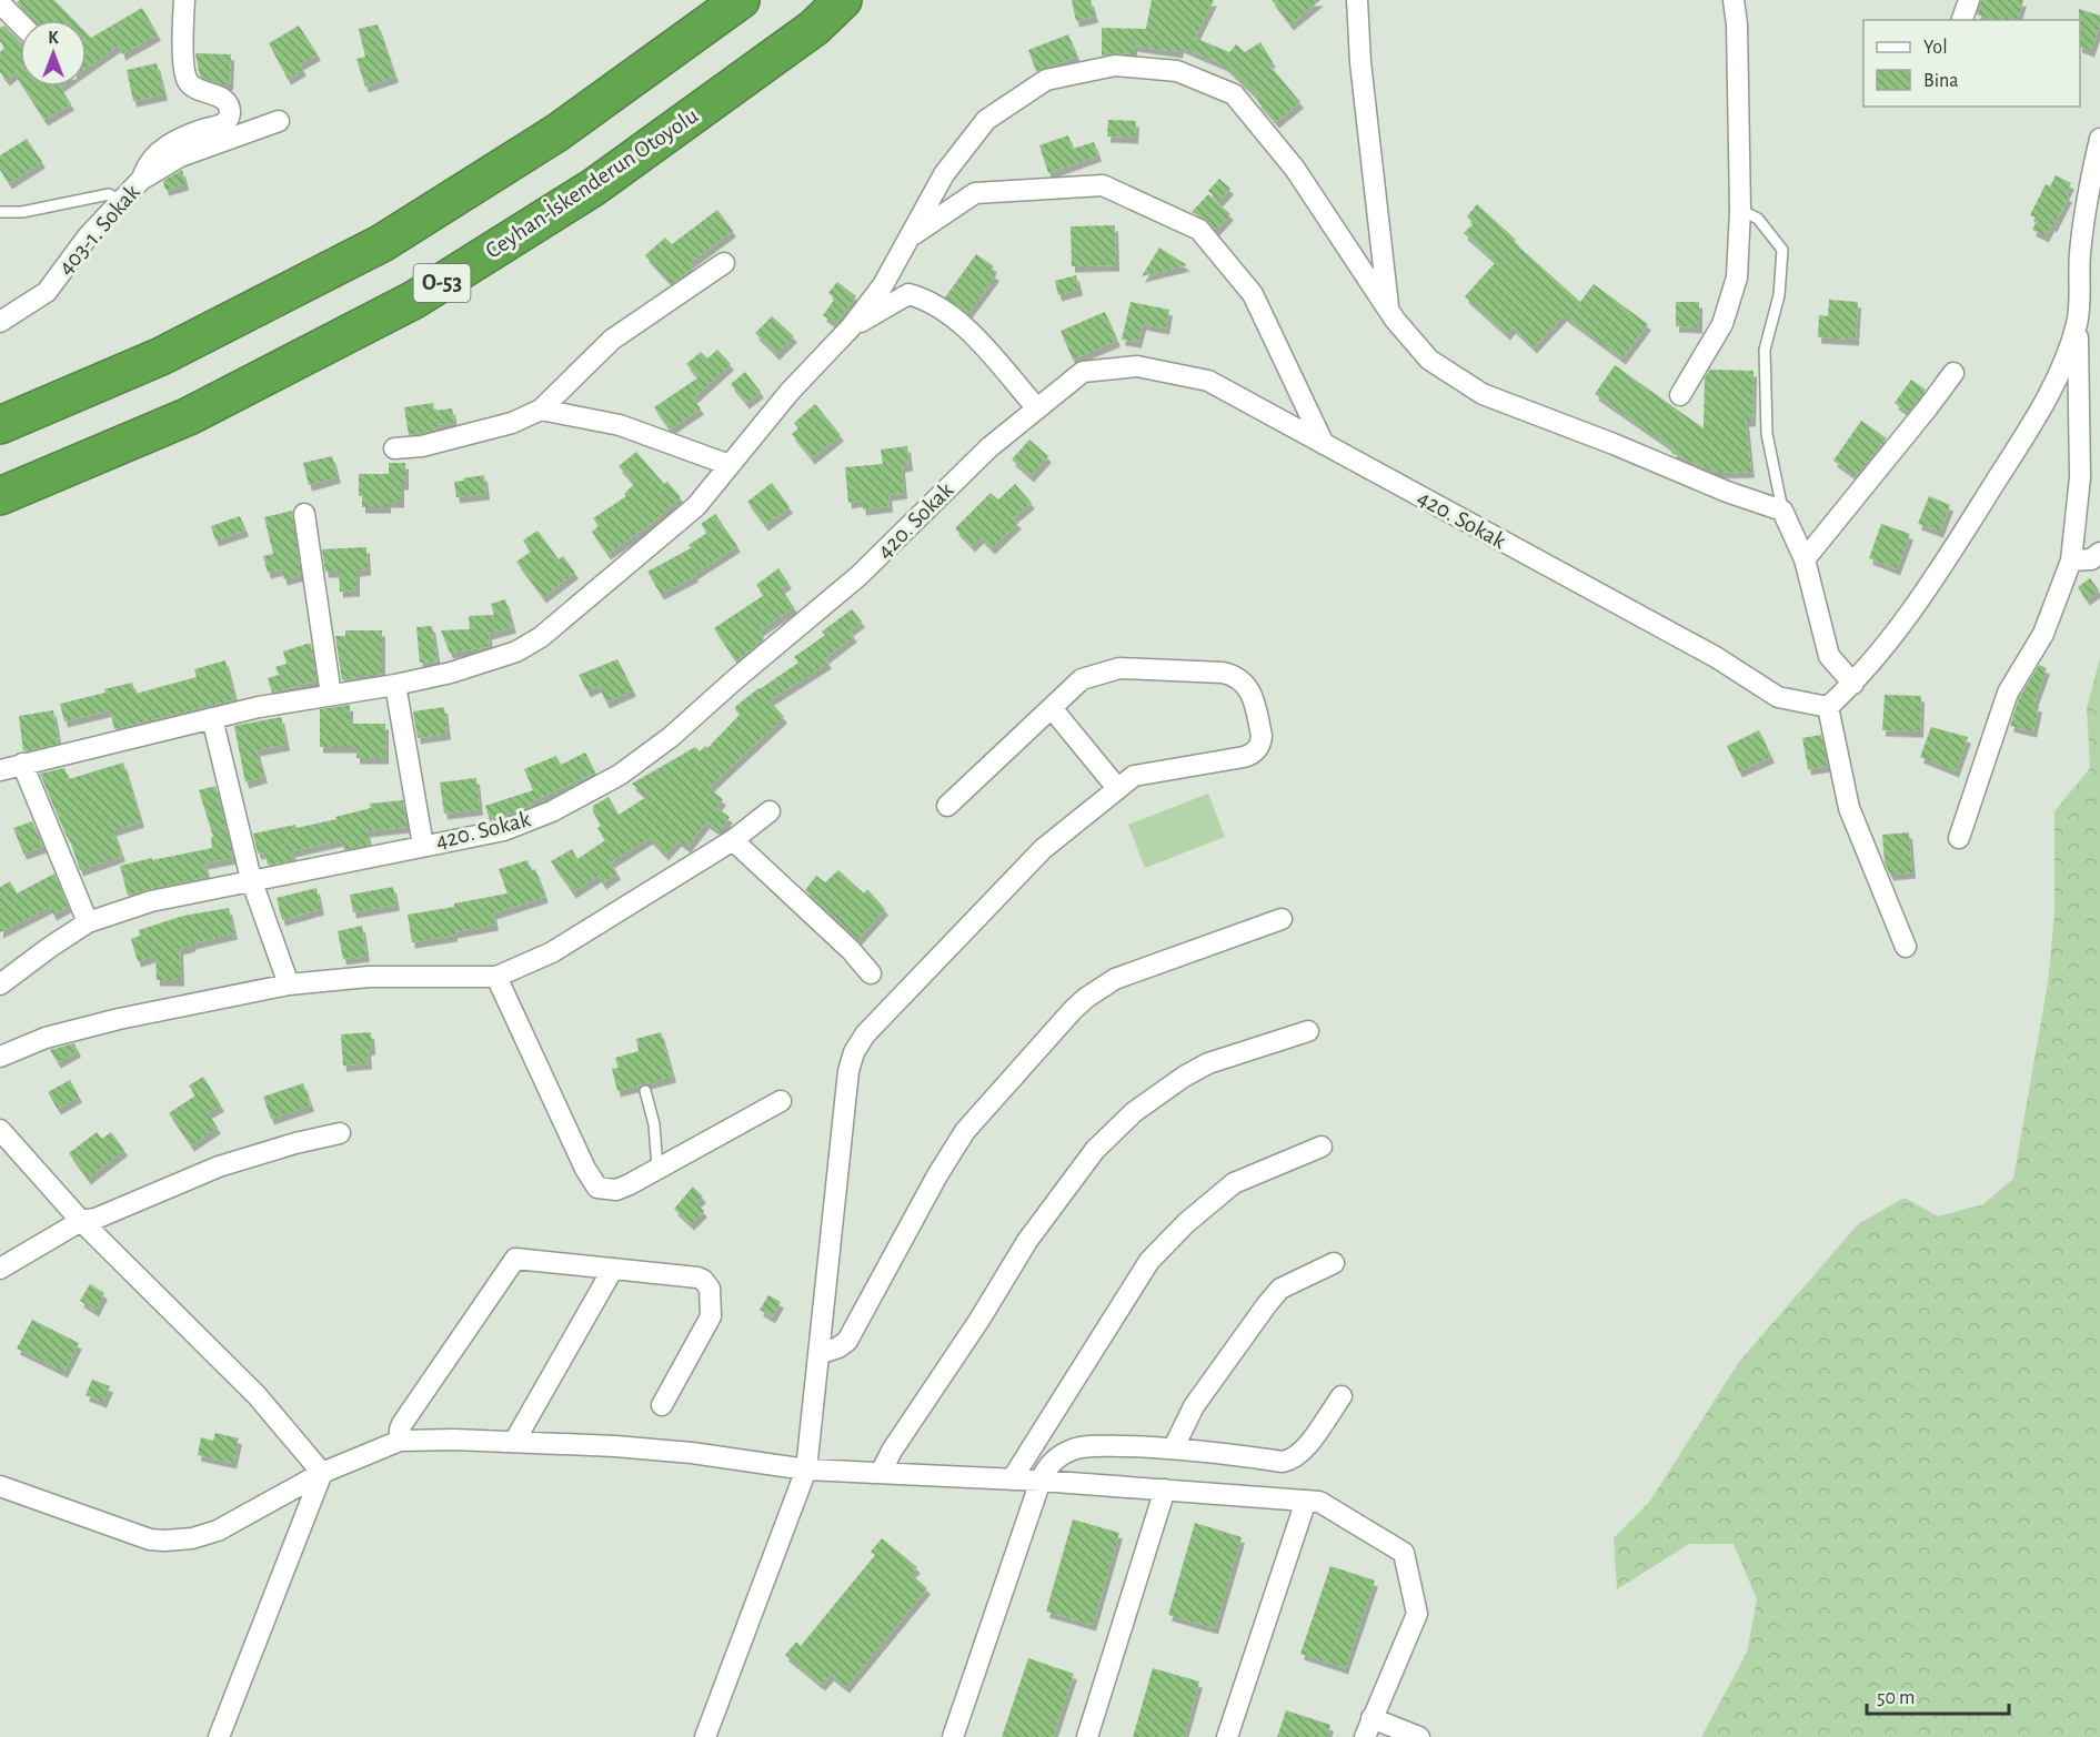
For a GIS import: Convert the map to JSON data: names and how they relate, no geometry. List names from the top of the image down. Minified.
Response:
{"streets":{"highway":["Ceyhan-İskenderun Otoyolu","O-53"],"street":["403-1. Sokak","420. Sokak"]},"legend":["Yol","Bina"],"scale_bar":"50 m","north":"top"}
